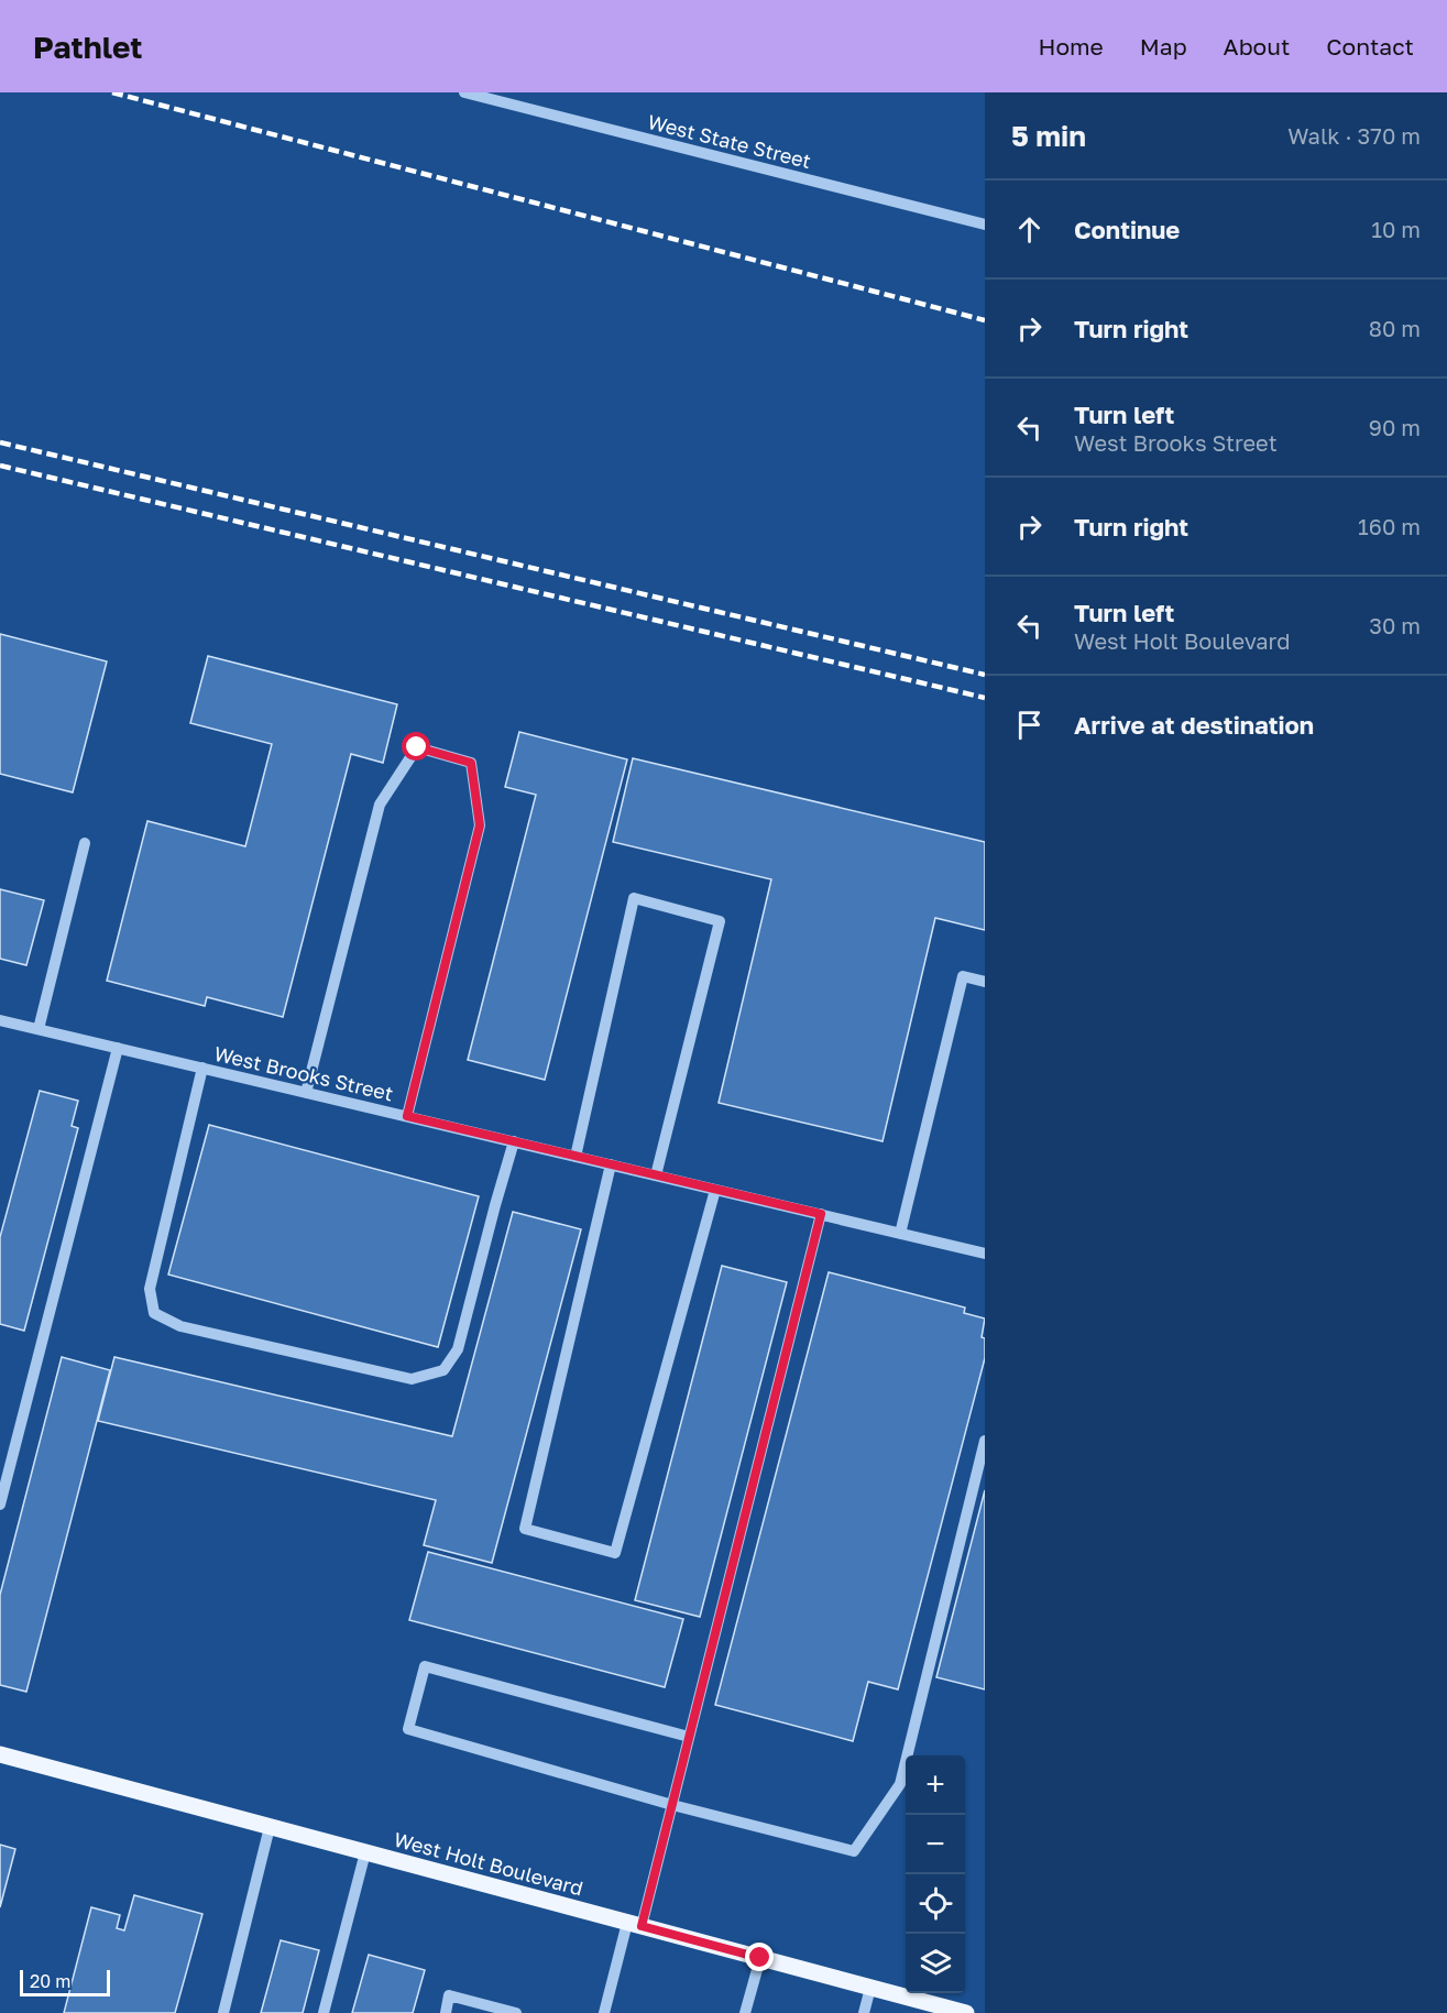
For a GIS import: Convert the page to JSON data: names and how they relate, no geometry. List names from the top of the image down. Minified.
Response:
{"streets":{"main road":["West Holt Boulevard"],"street":["West State Street","West Brooks Street"]},"scale_bar":"20 m","page":{"header":"Pathlet","nav":["Home","Map","About","Contact"],"heading":["5 min","Walk · 370 m"],"list":[["Continue","10 m"],["Turn right","80 m"],["Turn left","West Brooks Street","90 m"],["Turn right","160 m"],["Turn left","West Holt Boulevard","30 m"],"Arrive at destination"],"map_buttons":["+","−"],"scale":"20 m"}}
